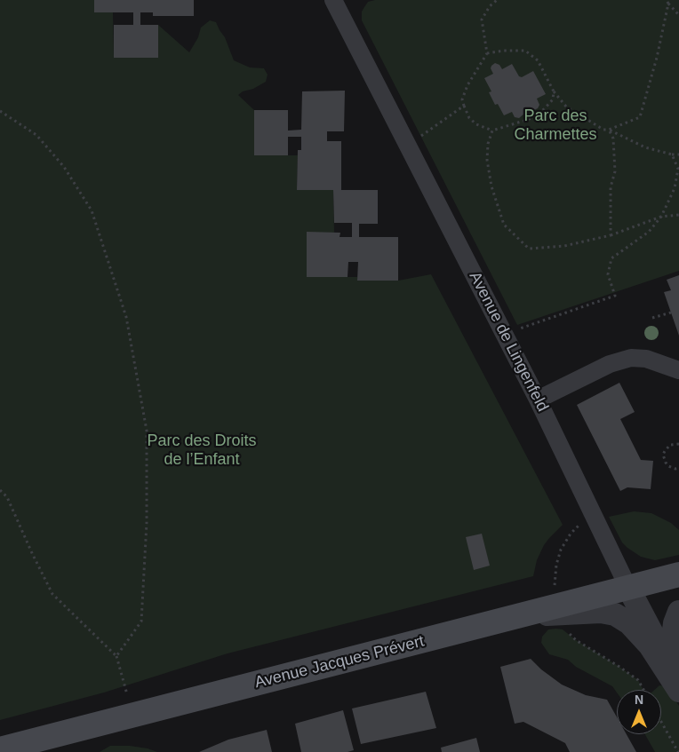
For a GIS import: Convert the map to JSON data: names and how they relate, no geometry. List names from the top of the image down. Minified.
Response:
{"streets":{"main road":["Avenue Jacques Prévert"],"street":["Avenue de Lingenfeld"]},"crossings":[["Avenue de Lingenfeld","Avenue Jacques Prévert"]],"parks":["Parc des Charmettes","Parc des Droits de l’Enfant"],"north":"top"}
